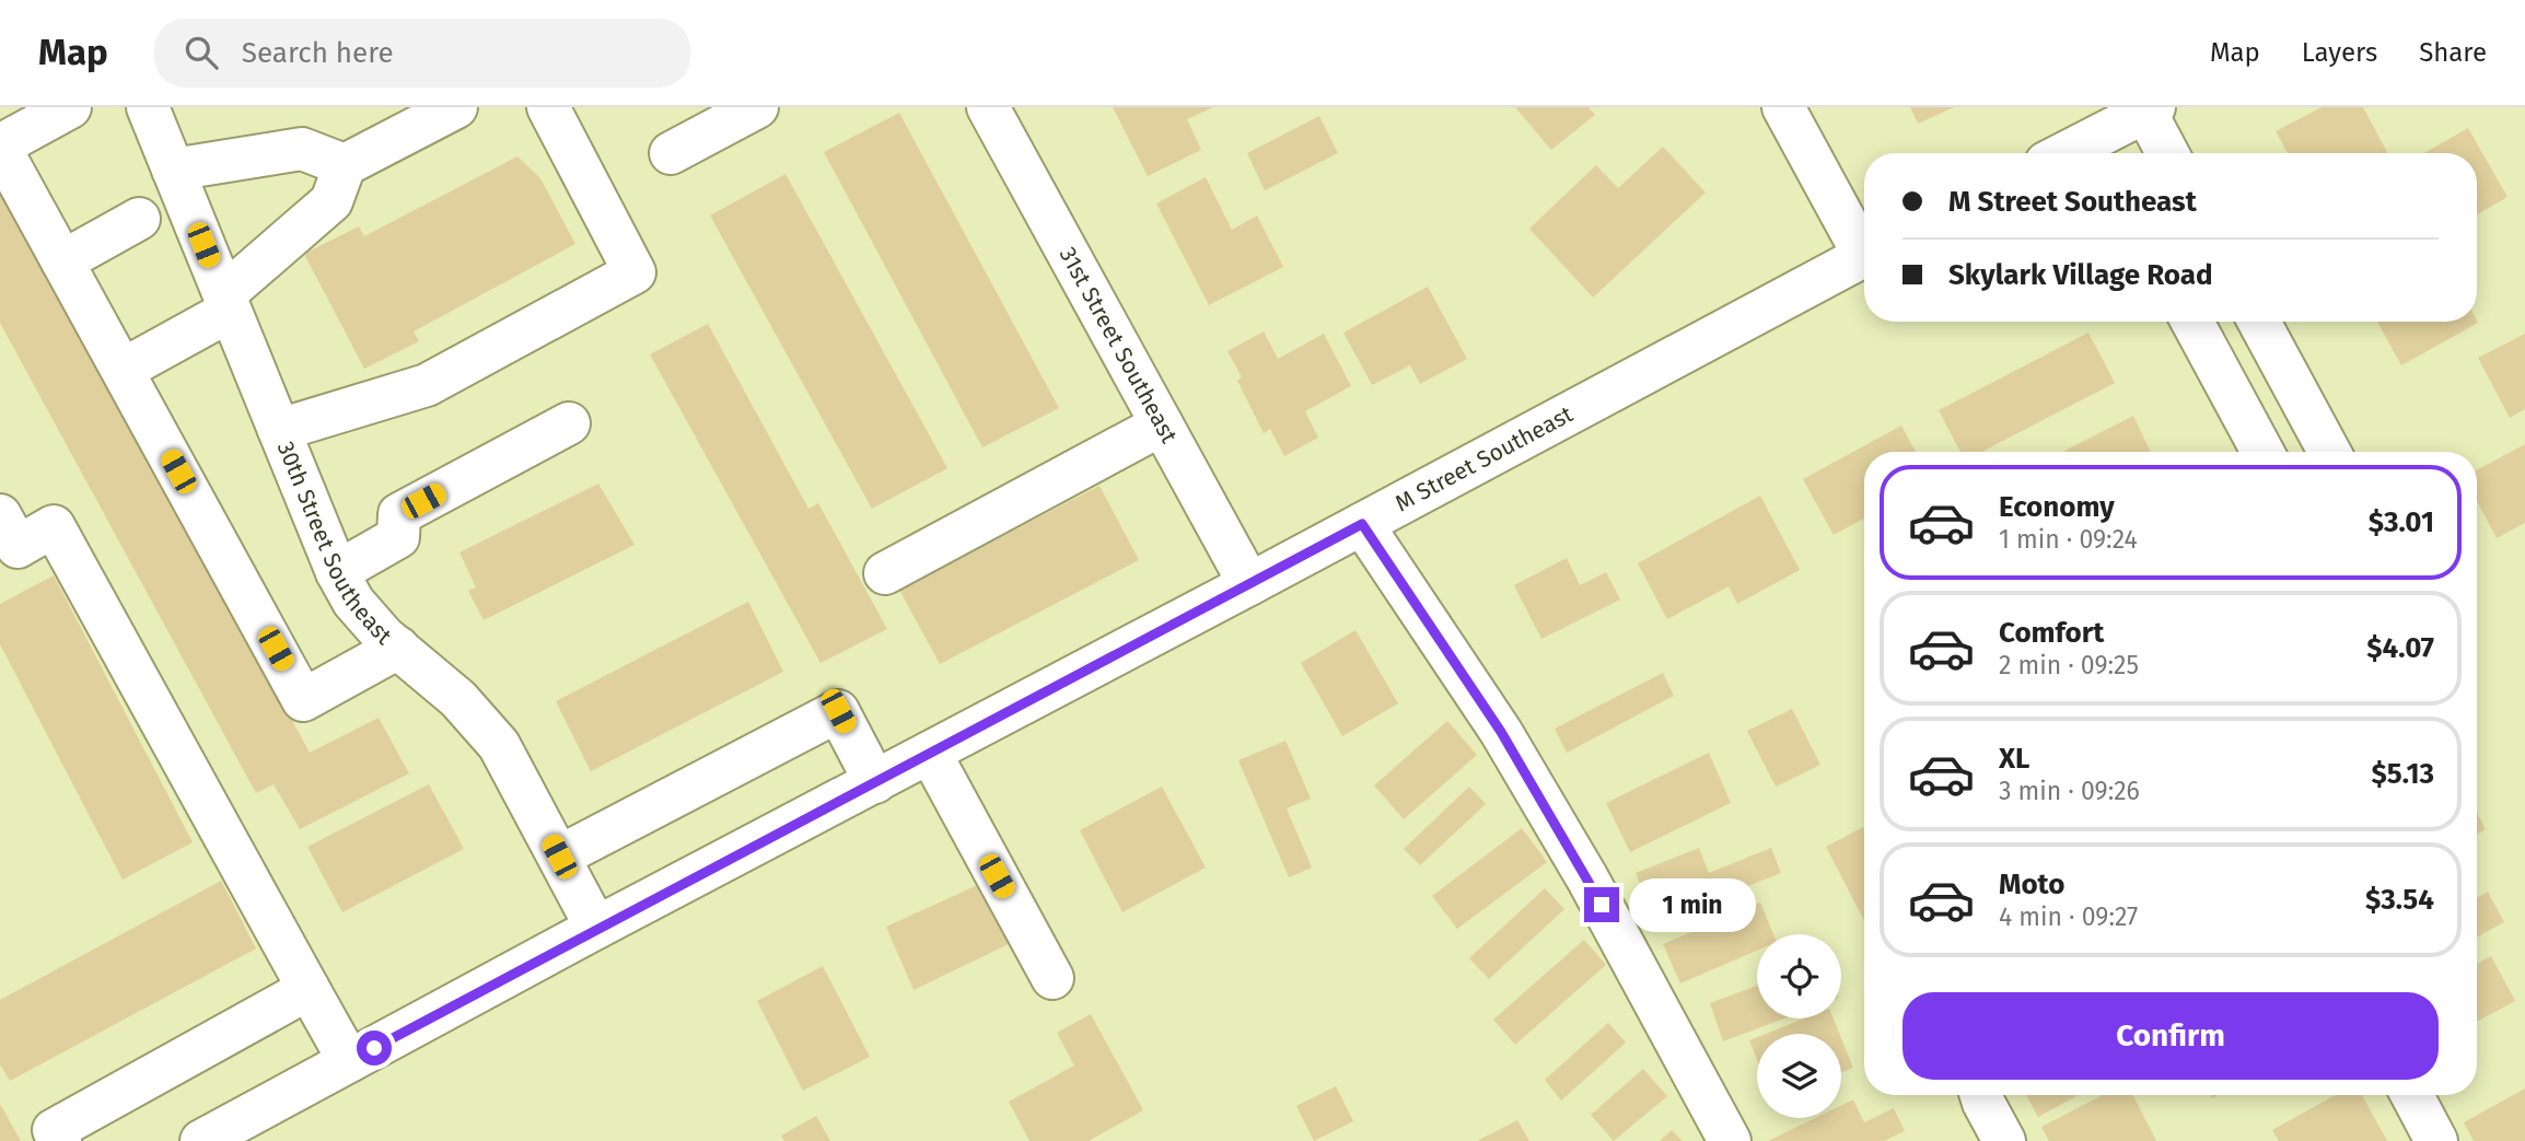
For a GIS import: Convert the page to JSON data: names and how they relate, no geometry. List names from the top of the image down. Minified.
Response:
{"streets":{"street":["31st Street Southeast","M Street Southeast","30th Street Southeast"]},"crossings":[["31st Street Southeast","M Street Southeast"],["M Street Southeast","30th Street Southeast"]],"page":{"header":"Map","search":"Search here","nav":["Map","Layers","Share"],"banner":["M Street Southeast","Skylark Village Road"],"list":[{"name":"Economy","note":"1 min · 09:24","value":"$3.01"},{"name":"Comfort","note":"2 min · 09:25","value":"$4.07"},{"name":"XL","note":"3 min · 09:26","value":"$5.13"},{"name":"Moto","note":"4 min · 09:27","value":"$3.54"}],"bubble":"1 min","buttons":"Confirm"}}
